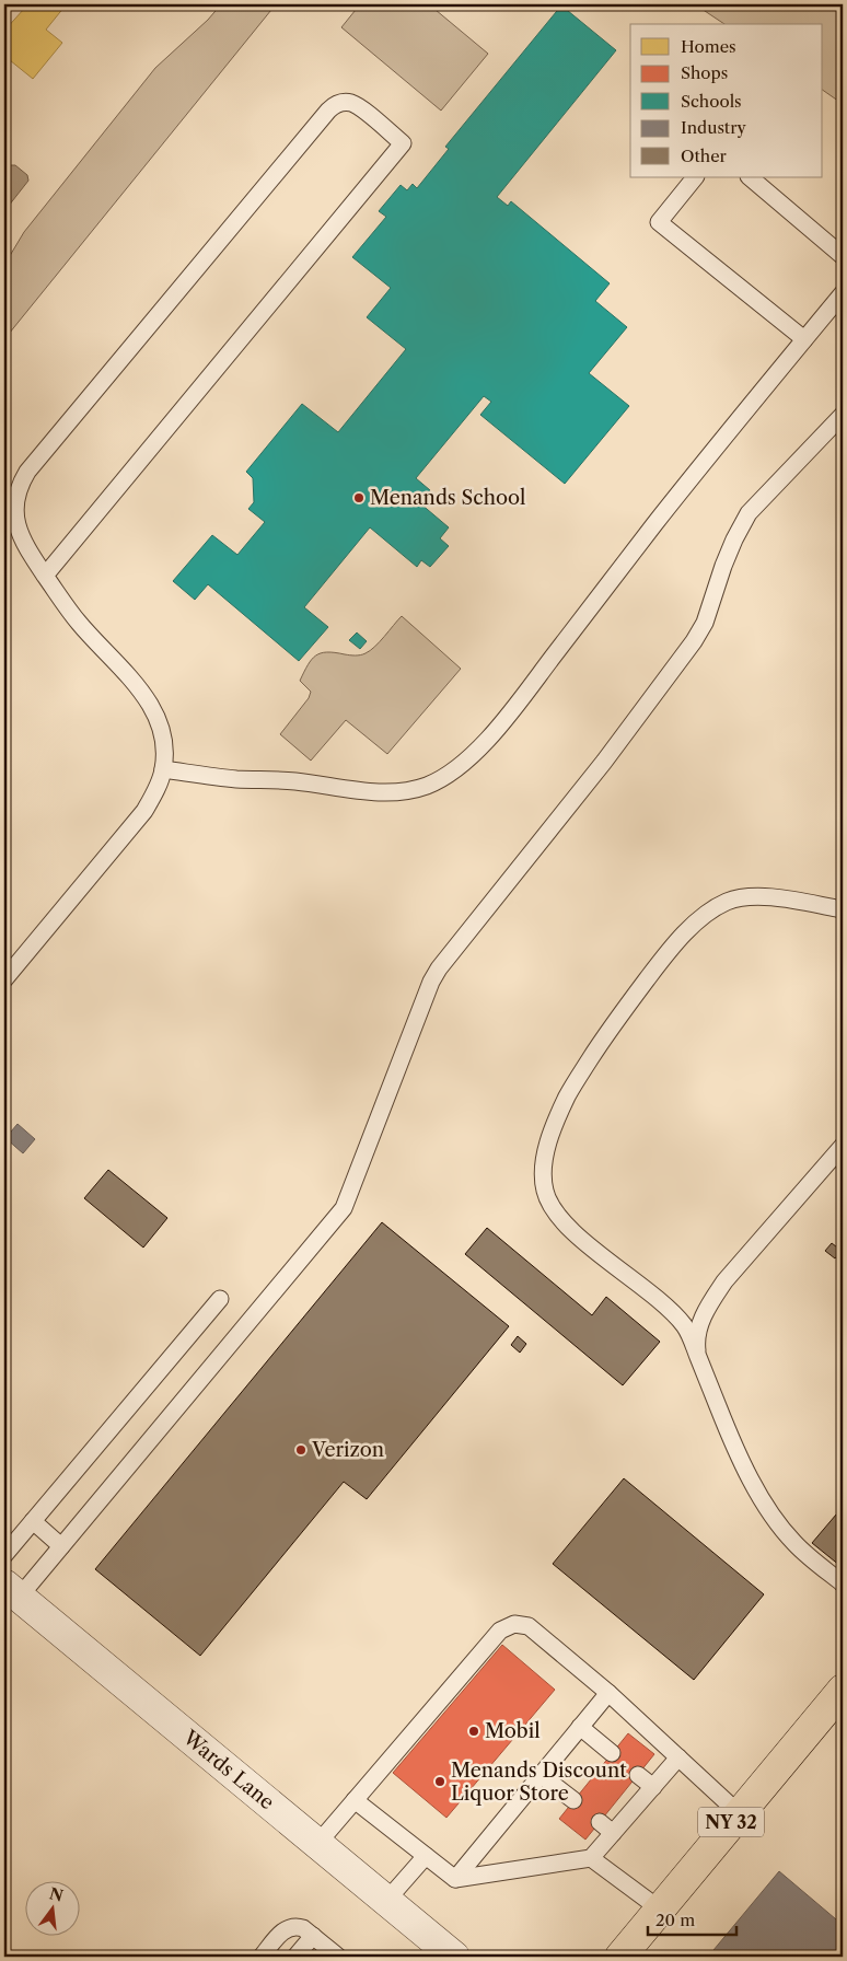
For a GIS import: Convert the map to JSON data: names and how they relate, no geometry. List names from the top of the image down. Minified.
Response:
{"streets":{"main road":["NY 32"],"street":["Wards Lane"]},"places":["Menands School","Verizon","Mobil","Menands Discount Liquor Store"],"legend":["Homes","Shops","Schools","Industry","Other"],"scale_bar":"20 m","north":"top"}
